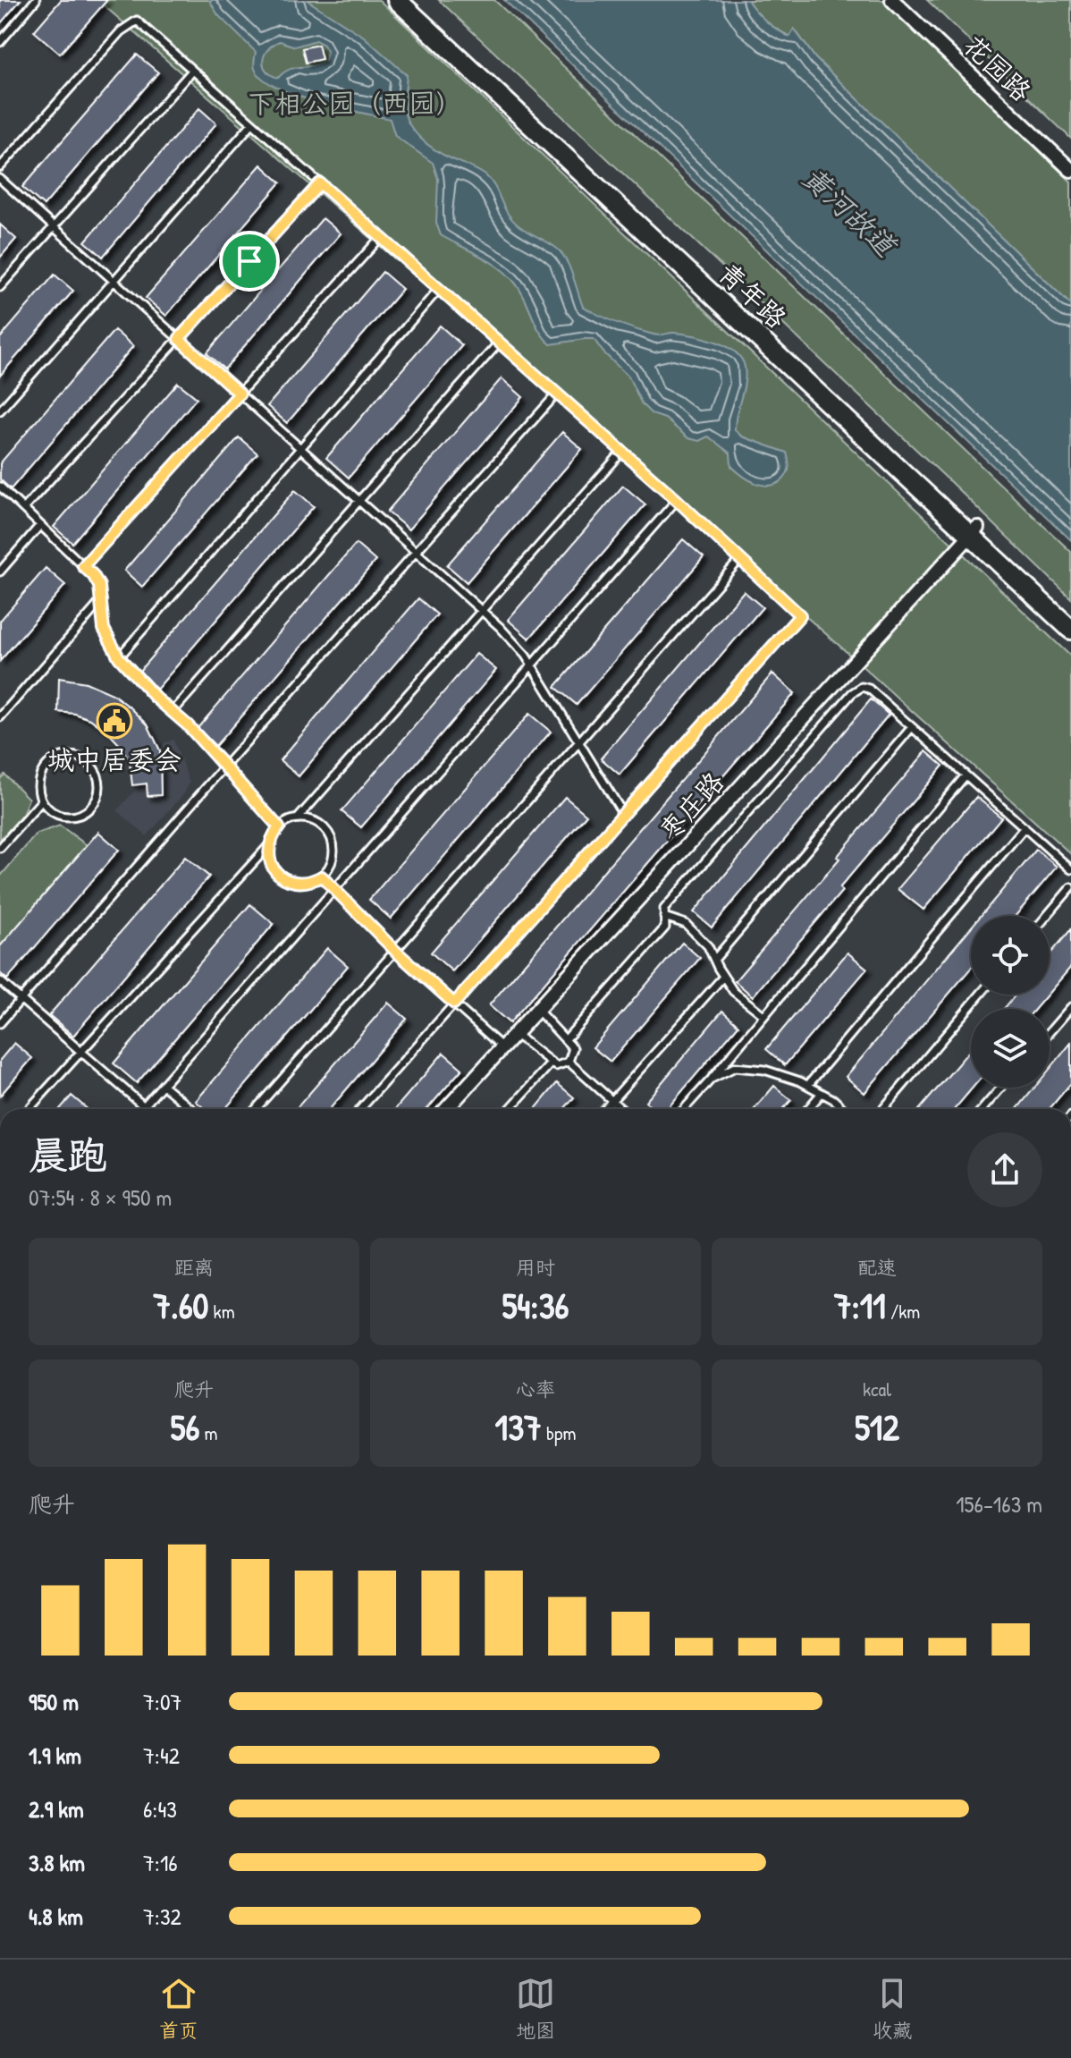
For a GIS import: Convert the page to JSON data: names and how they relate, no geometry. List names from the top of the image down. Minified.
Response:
{"streets":{"street":["花园路","青年路","枣庄路"]},"crossings":[["青年路","枣庄路"]],"water":["黄河故道"],"parks":["下相公园（西园）"],"places":{"public building":["城中居委会"]},"page":{"heading":["晨跑","07:54 · 8 × 950 m"],"stats":[["距离","7.60 km"],["用时","54:36"],["配速","7:11 /km"],["爬升","56 m"],["心率","137 bpm"],["kcal","512"]],"chart":["爬升","156–163 m"],"list":[{"name":"950 m","note":"7:07"},{"name":"1.9 km","note":"7:42"},{"name":"2.9 km","note":"6:43"},{"name":"3.8 km","note":"7:16"},{"name":"4.8 km","note":"7:32"}],"tabs":["首页","地图","收藏"]}}
